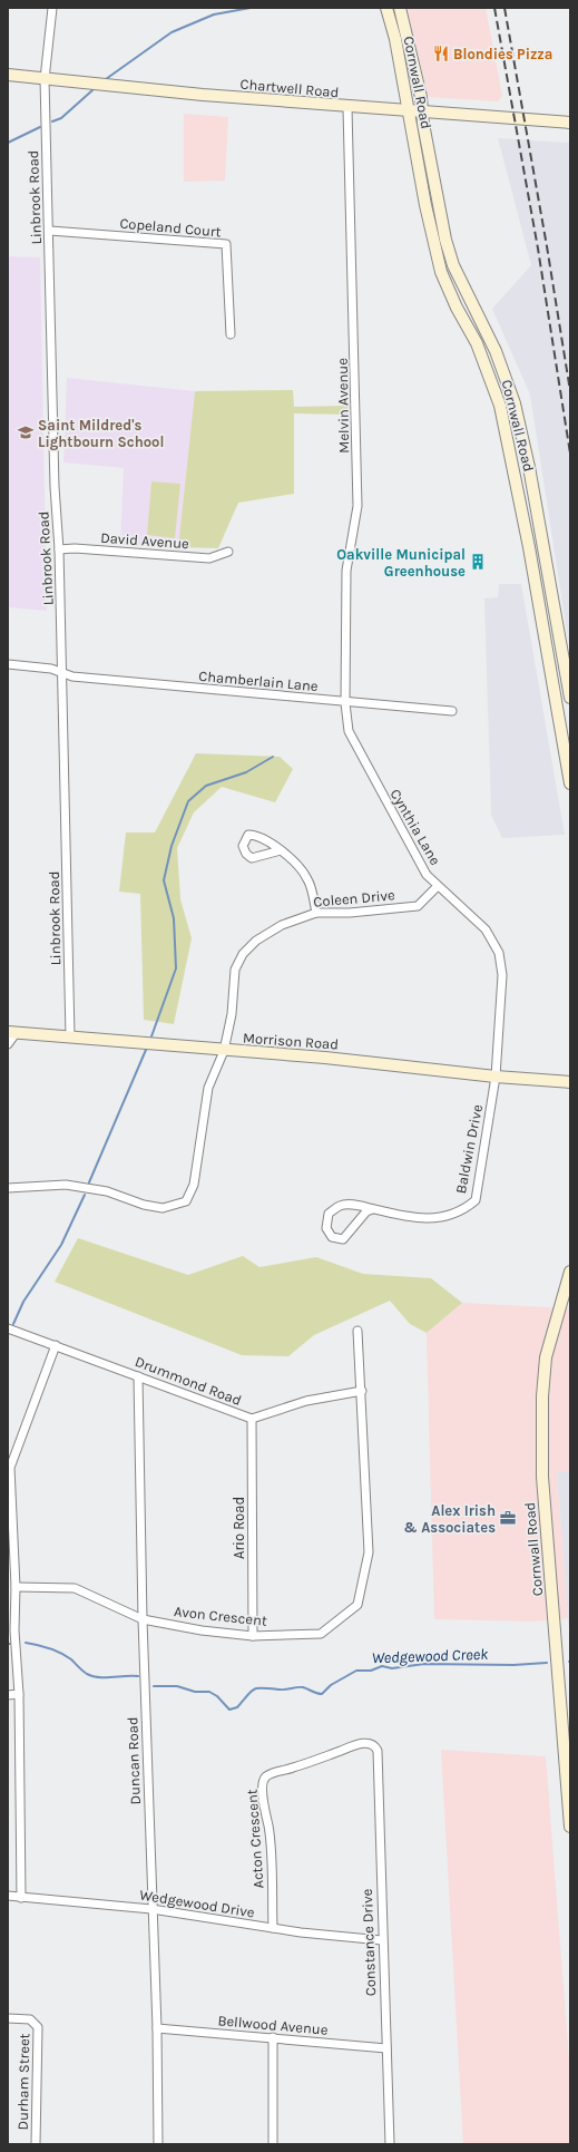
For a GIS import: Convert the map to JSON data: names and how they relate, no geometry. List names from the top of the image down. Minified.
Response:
{"streets":{"main road":["Cornwall Road","Chartwell Road","Morrison Road"],"street":["Linbrook Road","Copeland Court","Melvin Avenue","David Avenue","Chamberlain Lane","Cynthia Lane","Coleen Drive","Baldwin Drive","Drummond Road","Ario Road","Avon Crescent","Duncan Road","Acton Crescent","Wedgewood Drive","Constance Drive","Bellwood Avenue","Durham Street"]},"crossings":[["Cornwall Road","Chartwell Road"],["Chartwell Road","Linbrook Road"],["Chartwell Road","Melvin Avenue"],["Linbrook Road","Copeland Court"],["Linbrook Road","David Avenue"],["Linbrook Road","Chamberlain Lane"],["Linbrook Road","Morrison Road"],["Melvin Avenue","Chamberlain Lane"],["Melvin Avenue","Cynthia Lane"],["Chamberlain Lane","Cynthia Lane"],["Cynthia Lane","Coleen Drive"],["Cynthia Lane","Morrison Road"],["Cynthia Lane","Baldwin Drive"],["Coleen Drive","Morrison Road"],["Morrison Road","Baldwin Drive"],["Drummond Road","Ario Road"],["Drummond Road","Avon Crescent"],["Drummond Road","Duncan Road"],["Ario Road","Avon Crescent"],["Avon Crescent","Duncan Road"],["Duncan Road","Wedgewood Drive"],["Duncan Road","Bellwood Avenue"],["Acton Crescent","Wedgewood Drive"],["Acton Crescent","Constance Drive"],["Wedgewood Drive","Constance Drive"],["Constance Drive","Bellwood Avenue"]],"water":["Wedgewood Creek"],"places":{"restaurant":["Blondies Pizza"],"school or university":["Saint Mildred's Lightbourn School"],"building":["Oakville Municipal Greenhouse"],"office":["Alex Irish & Associates"]}}
